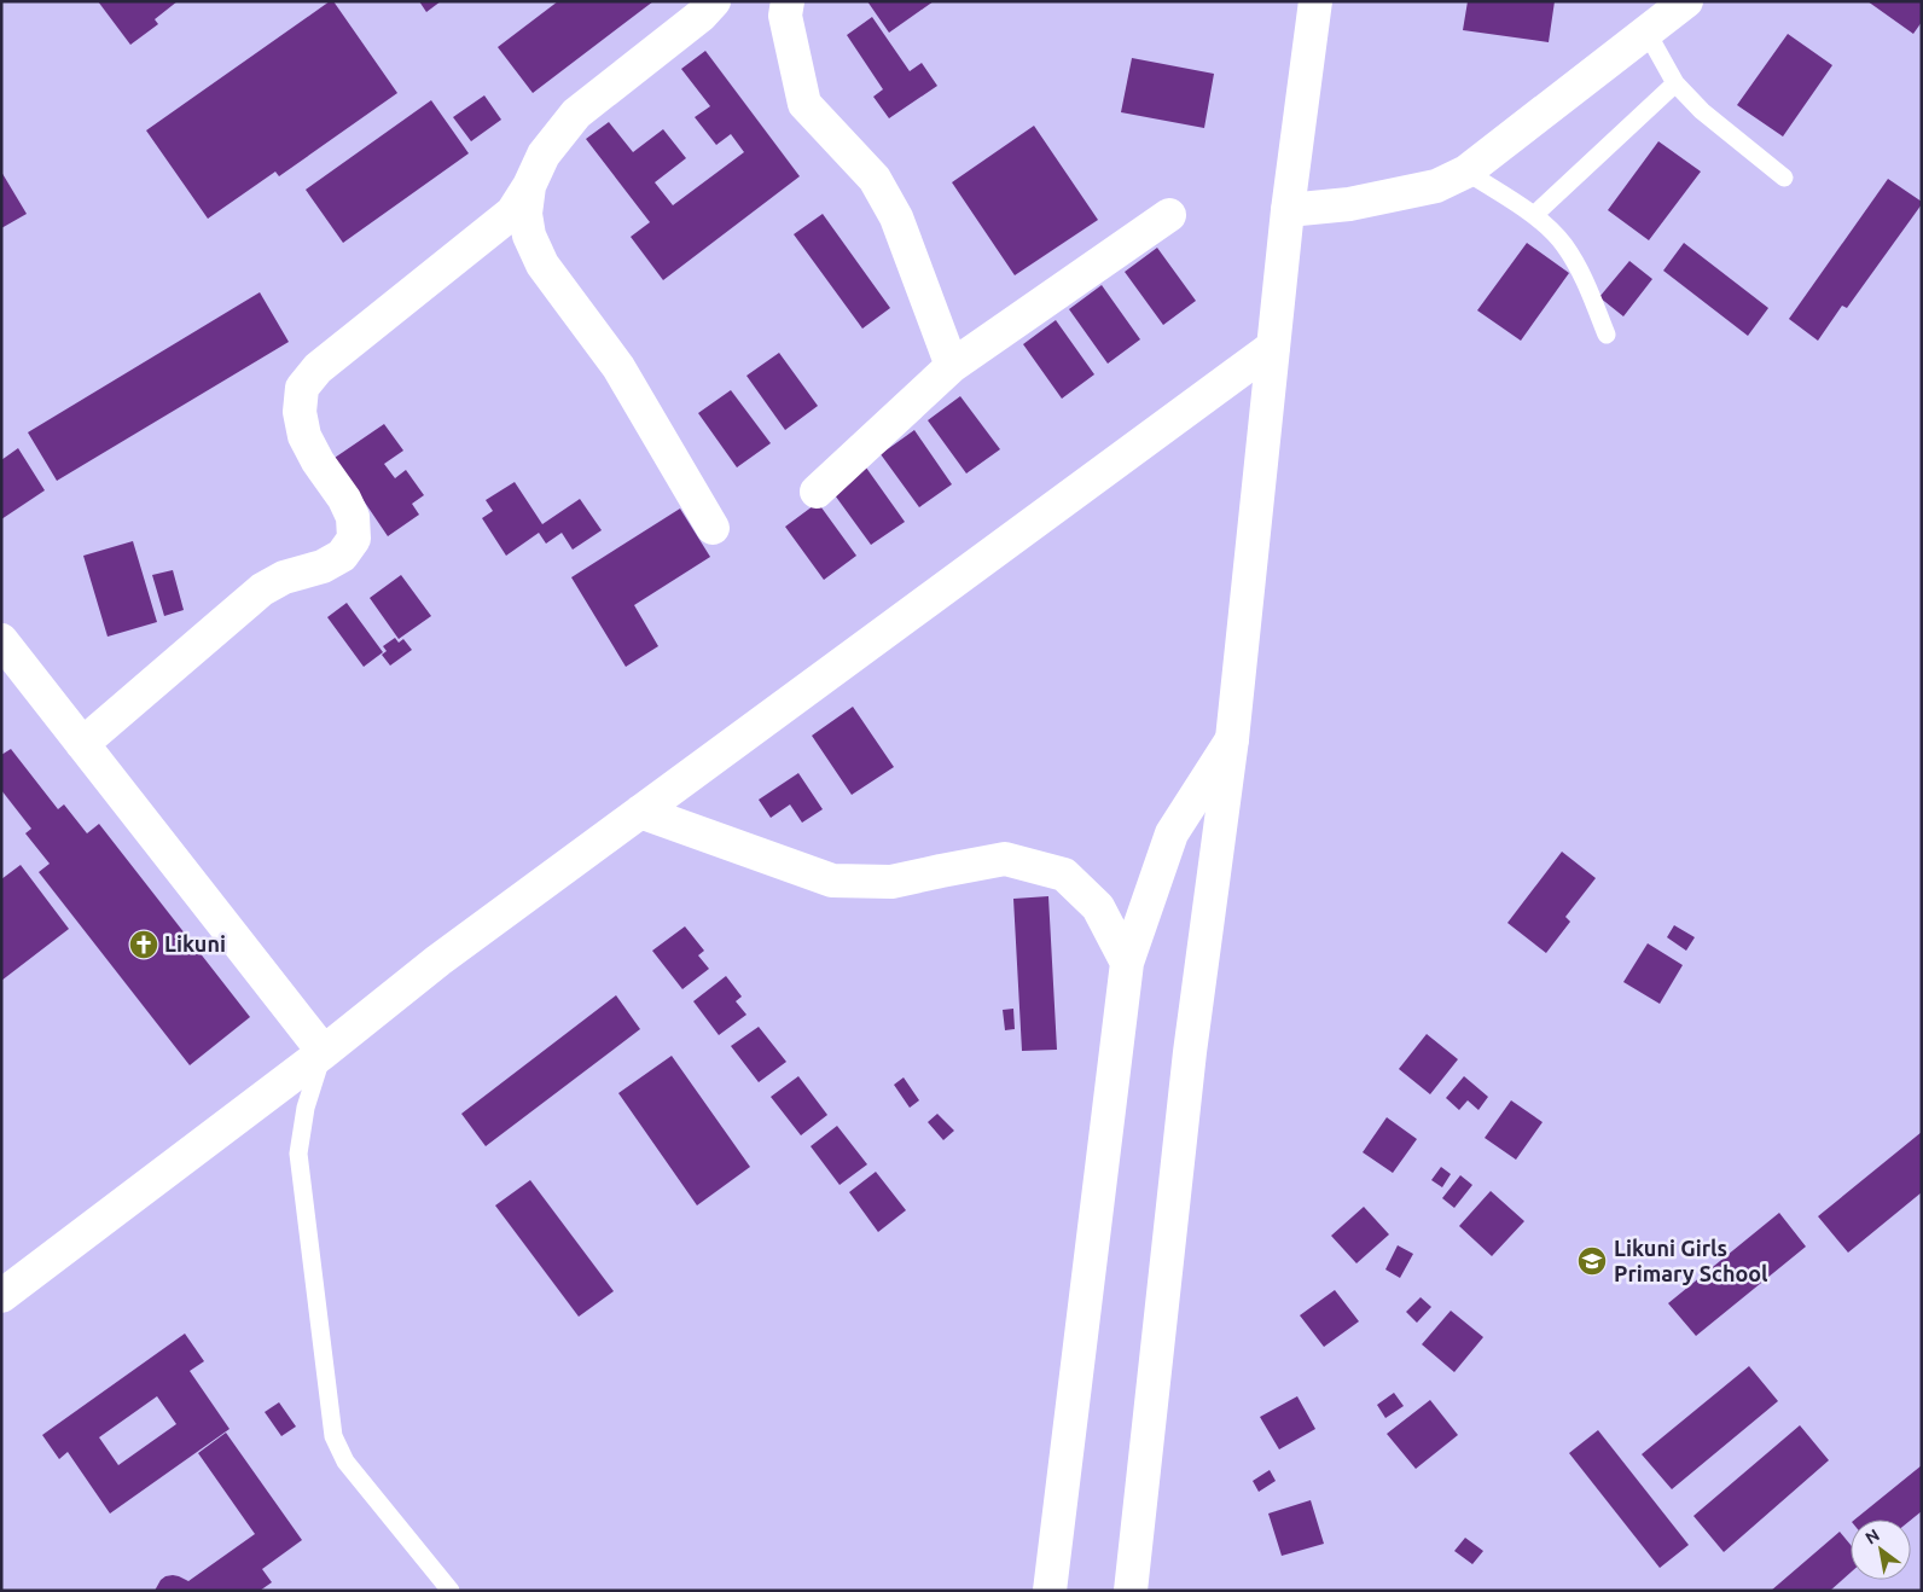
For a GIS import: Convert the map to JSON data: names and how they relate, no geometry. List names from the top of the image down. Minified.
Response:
{"places":{"church":["Likuni"],"school or university":["Likuni Girls Primary School"]},"north":"top left"}
